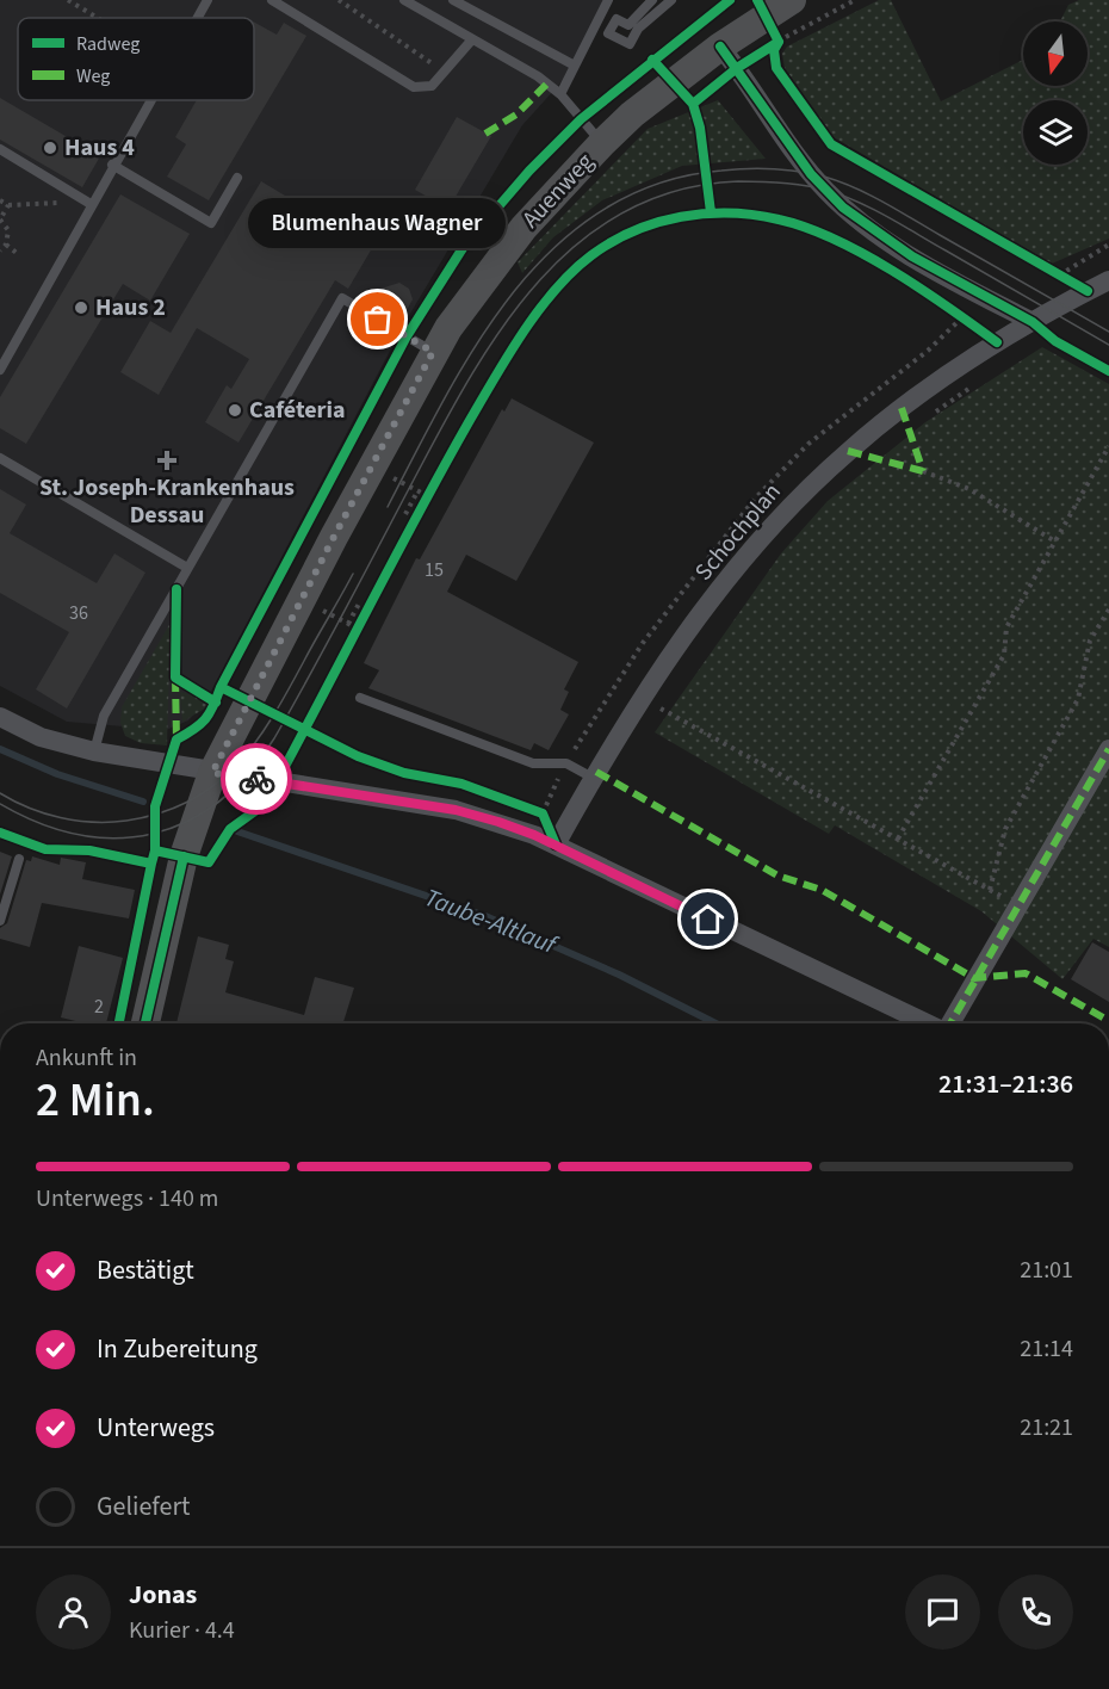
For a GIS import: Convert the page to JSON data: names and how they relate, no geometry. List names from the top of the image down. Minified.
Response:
{"streets":{"main road":["Auenweg"],"street":["Schochplan"]},"water":["Taube-Altlauf"],"places":{"other":["Haus 4","Haus 2","Blumenhaus Wagner","Caféteria"],"health":["St. Joseph-Krankenhaus Dessau"]},"house_numbers":["15","36","2"],"legend":["Radweg","Weg"],"north":"bottom","page":{"bubble":"Blumenhaus Wagner","heading":["2 Min.","Ankunft in","21:31–21:36"],"panel":["Jonas","Kurier · 4.4"],"bar":"Unterwegs · 140 m","list":[["Bestätigt","21:01"],["In Zubereitung","21:14"],["Unterwegs","21:21"],"Geliefert"]}}
